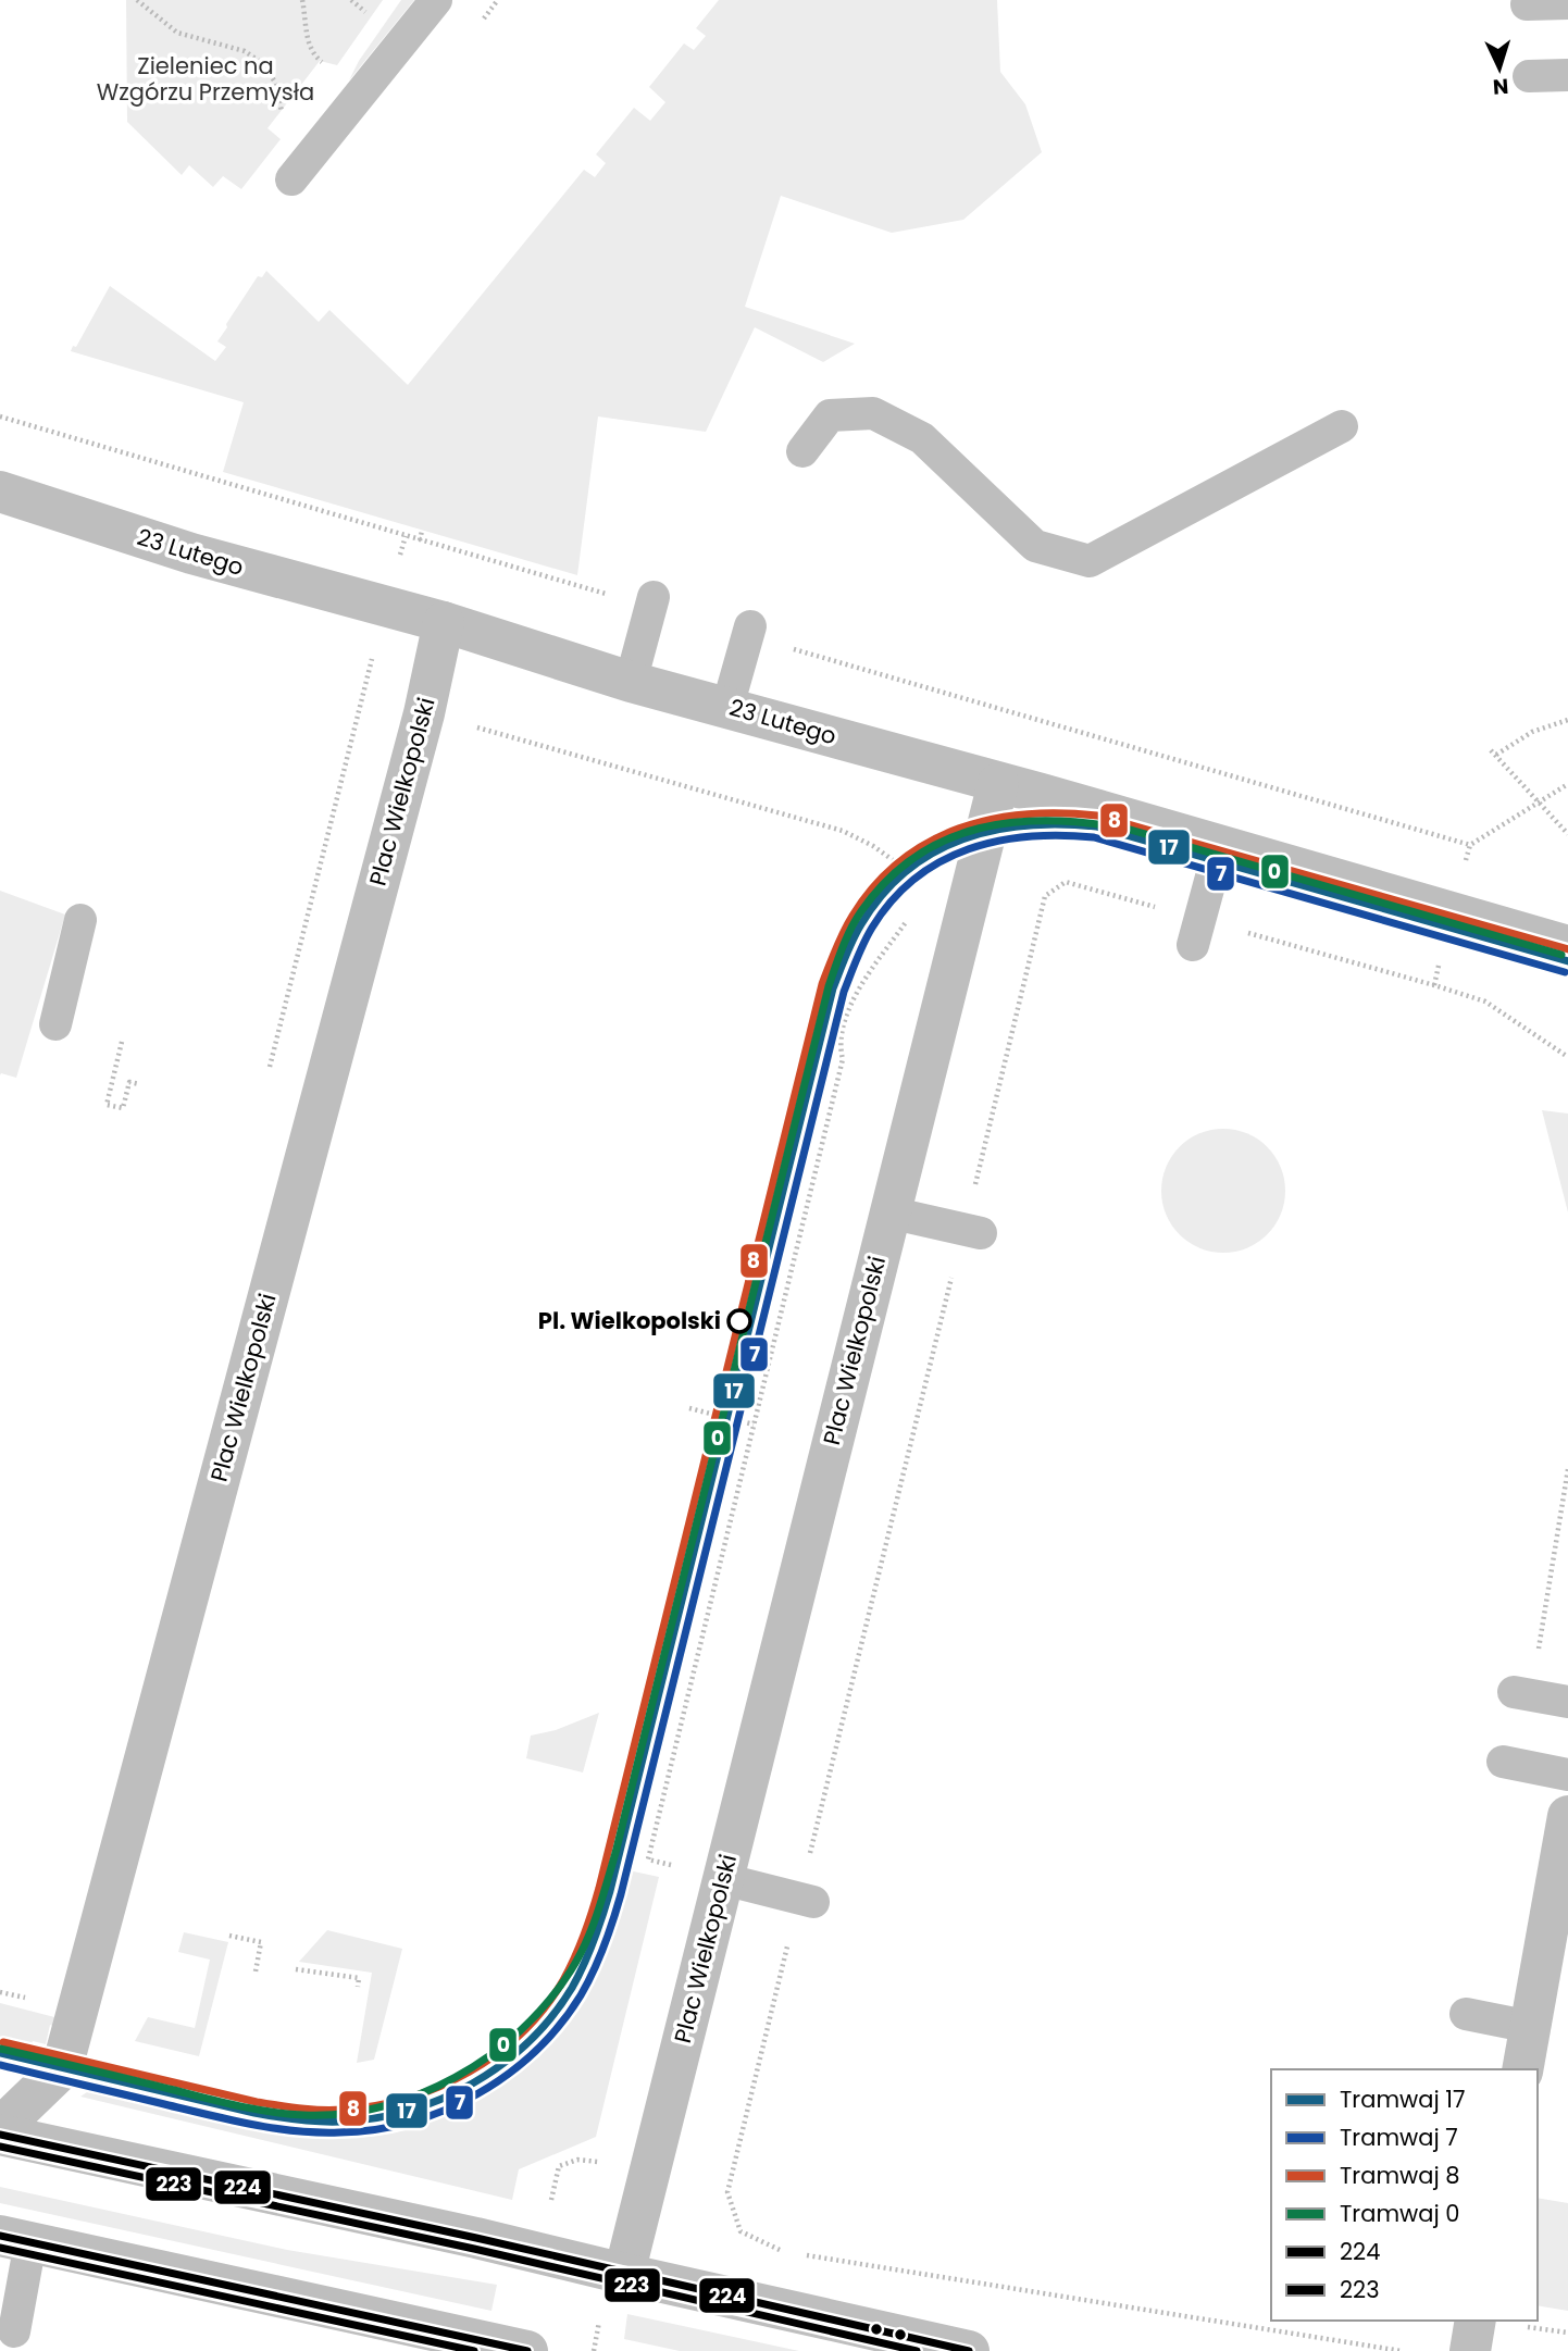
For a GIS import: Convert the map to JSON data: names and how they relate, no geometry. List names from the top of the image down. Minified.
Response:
{"streets":{"street":["23 Lutego","Plac Wielkopolski"]},"crossings":[["23 Lutego","Plac Wielkopolski"]],"parks":["Zieleniec na Wzgórzu Przemysła"],"places":["Pl. Wielkopolski"],"lines":["tram line 8","tram line 0","tram line 17","tram line 7","transit line 224","transit line 223"],"legend":["Tramwaj 17","Tramwaj 7","Tramwaj 8","Tramwaj 0","224","223"],"north":"bottom"}
